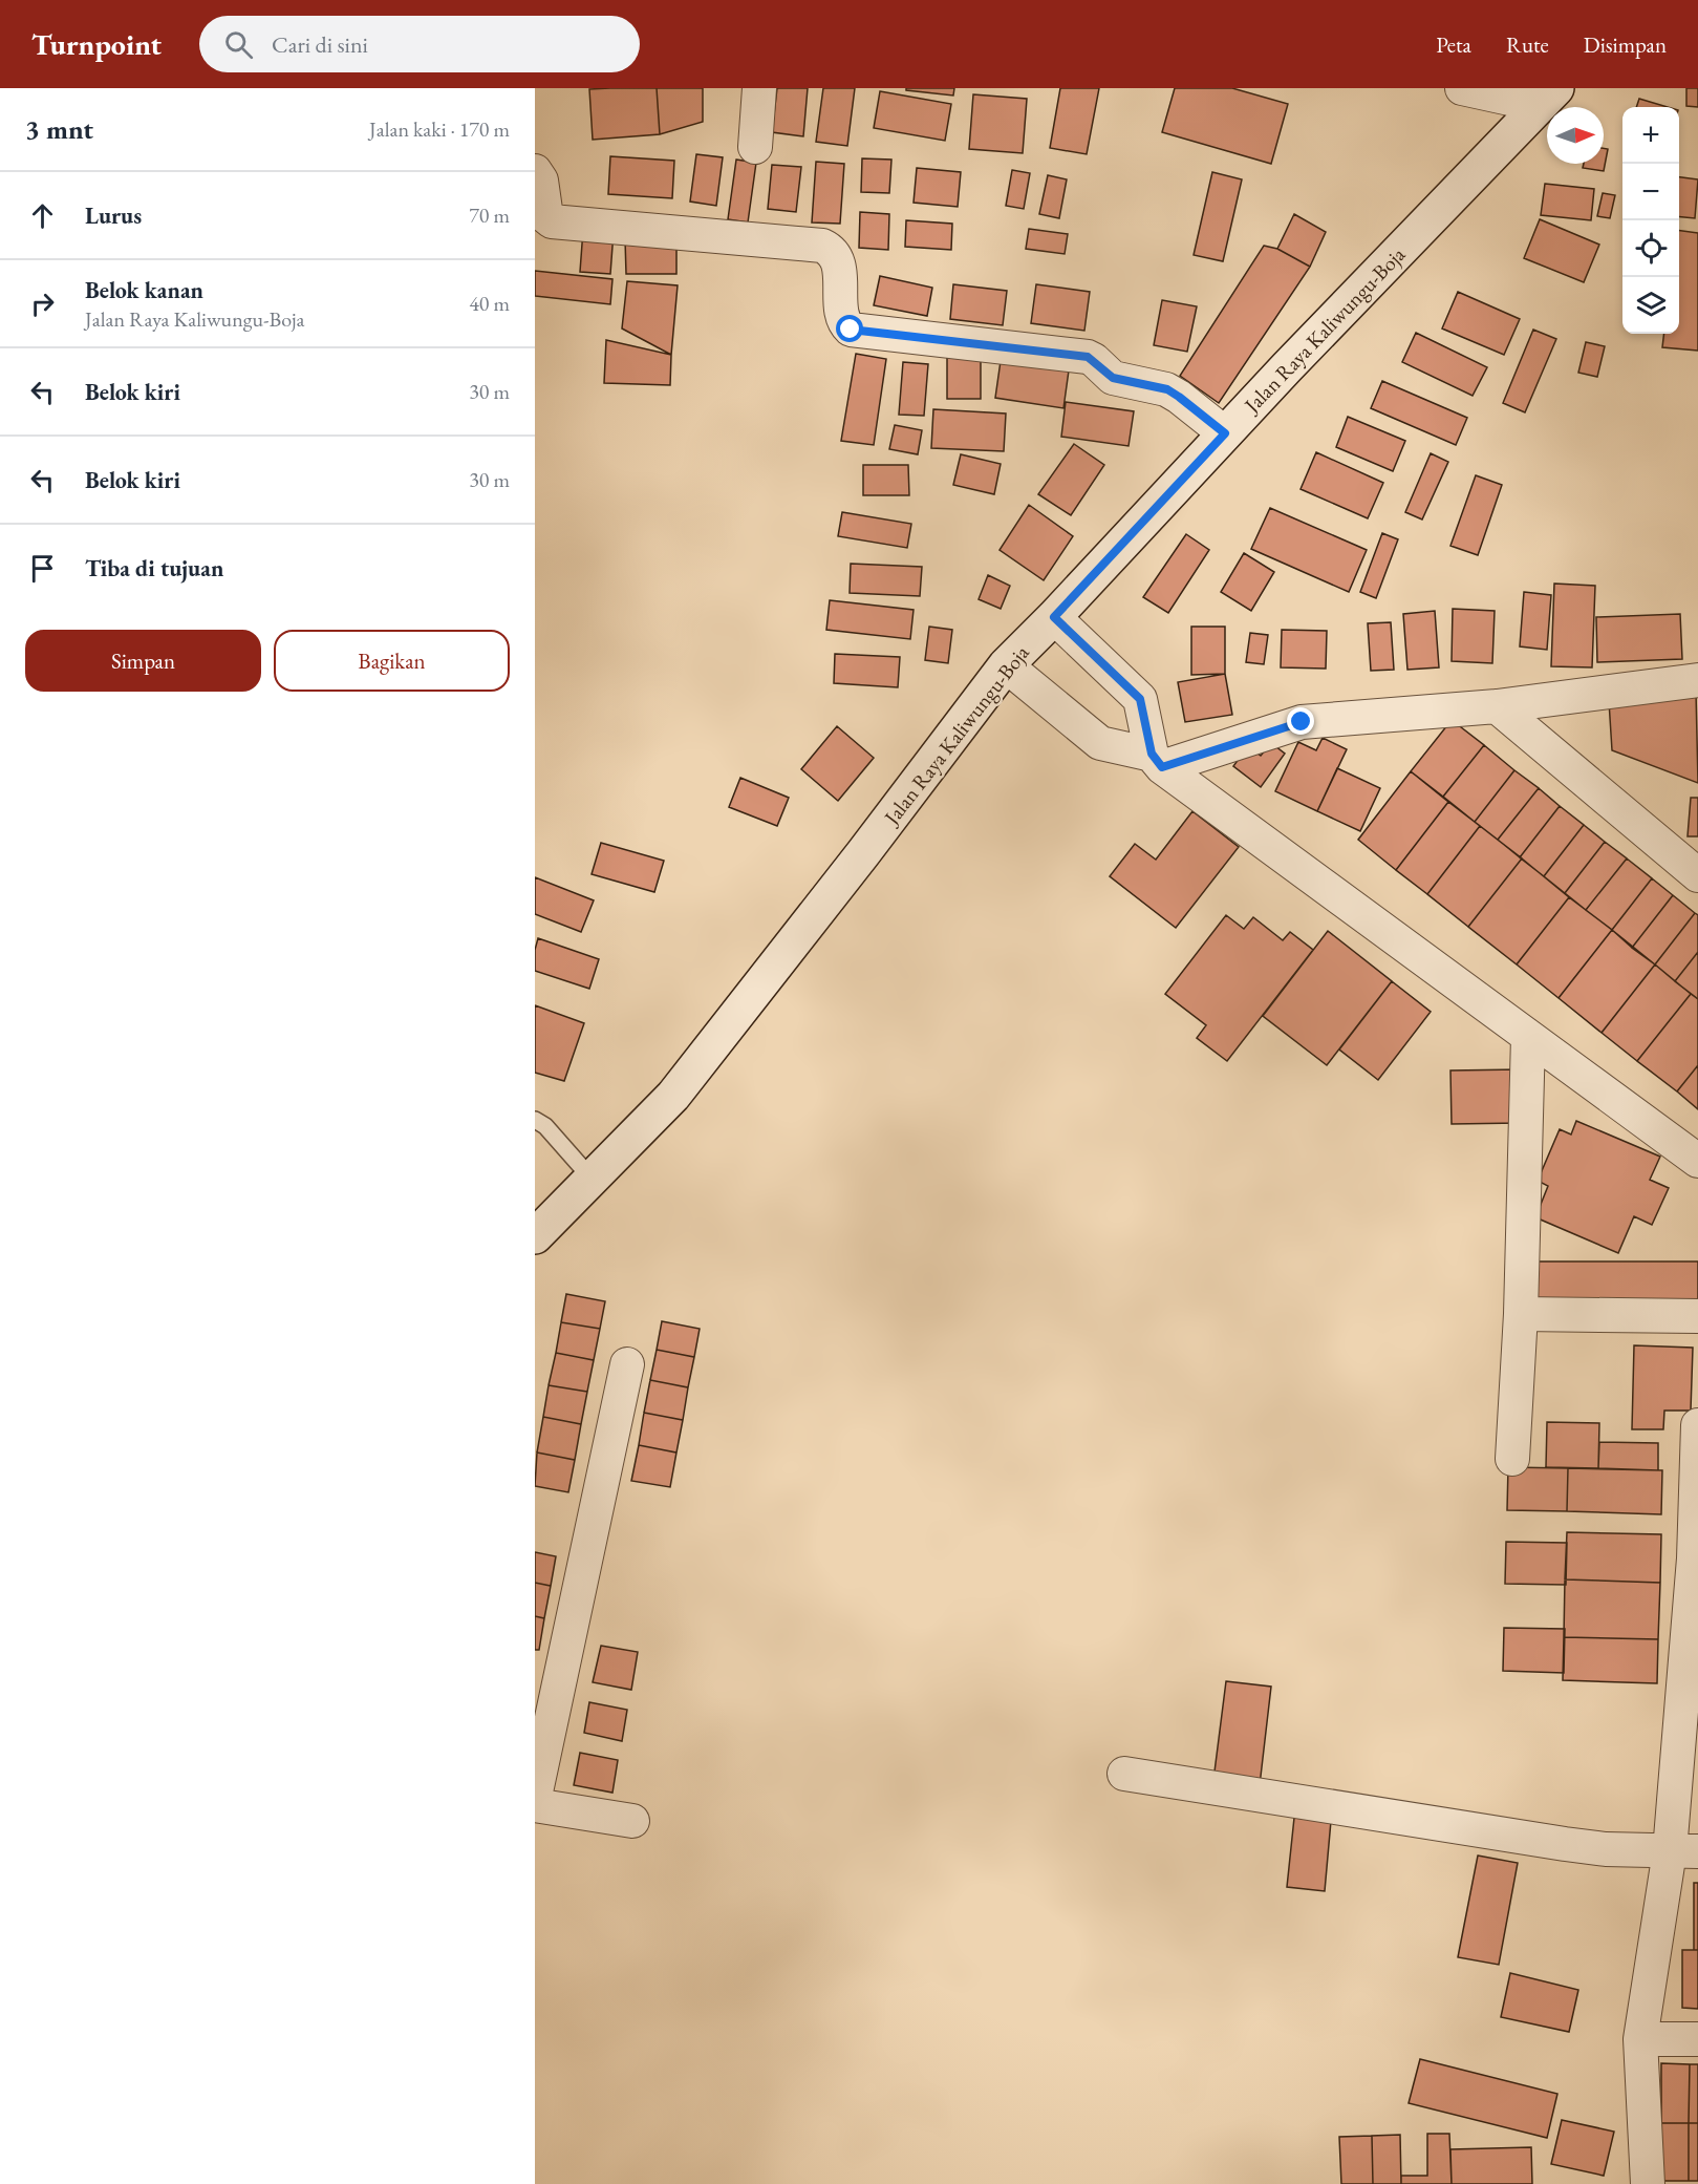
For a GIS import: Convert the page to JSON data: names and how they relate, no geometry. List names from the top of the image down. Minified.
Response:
{"streets":{"main road":["Jalan Raya Kaliwungu-Boja"]},"north":"right","page":{"header":"Turnpoint","search":"Cari di sini","nav":["Peta","Rute","Disimpan"],"heading":["3 mnt","Jalan kaki · 170 m"],"map_buttons":["+","−"],"list":[["Lurus","70 m"],["Belok kanan","Jalan Raya Kaliwungu-Boja","40 m"],["Belok kiri","30 m"],["Belok kiri","30 m"],"Tiba di tujuan"],"buttons":["Simpan","Bagikan"]}}
